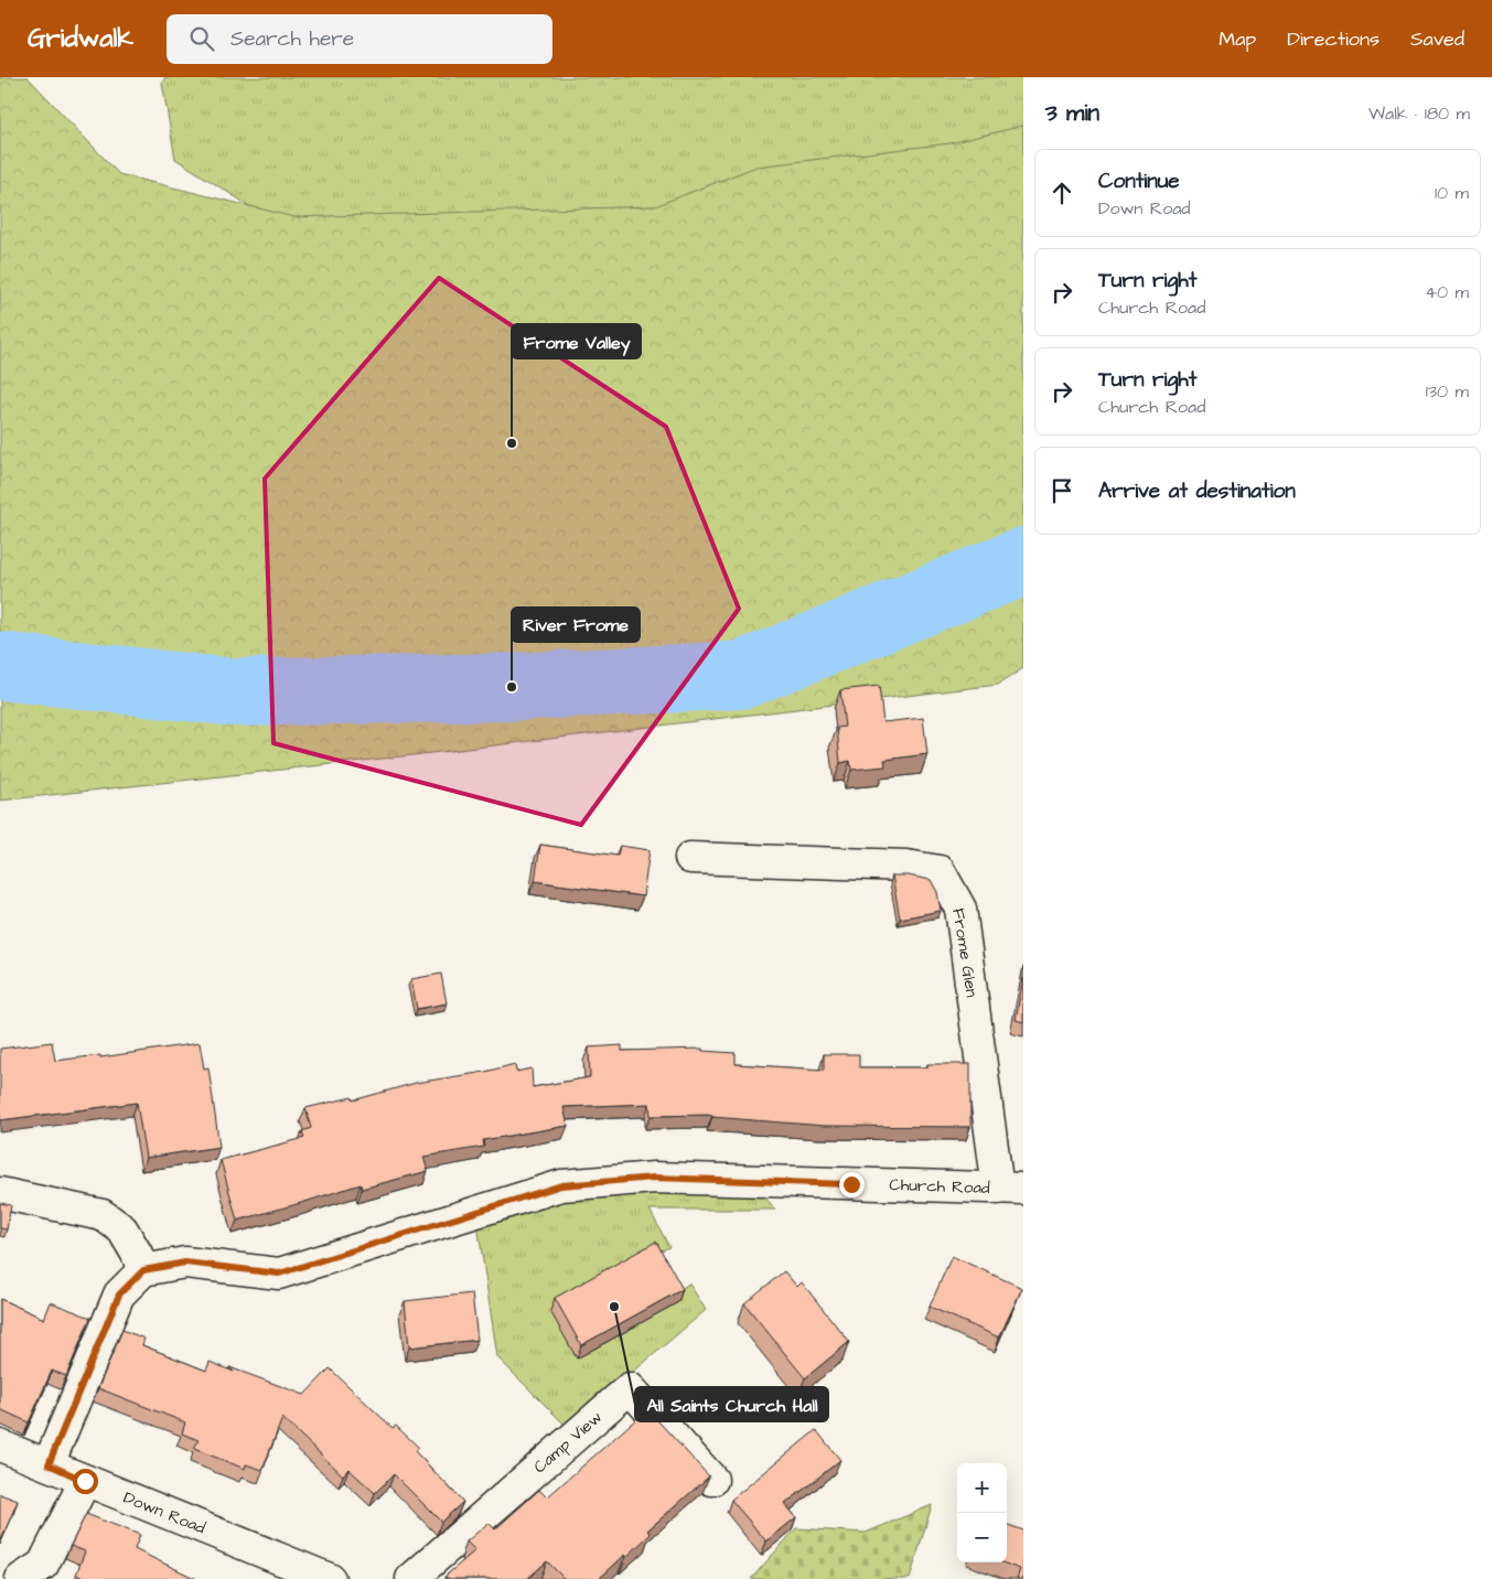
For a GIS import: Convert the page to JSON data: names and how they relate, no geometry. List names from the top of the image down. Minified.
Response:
{"streets":{"street":["Frome Glen","Church Road","Camp View","Down Road"]},"crossings":[["Frome Glen","Church Road"]],"places":["Frome Valley","River Frome","All Saints Church Hall"],"page":{"header":"Gridwalk","search":"Search here","nav":["Map","Directions","Saved"],"heading":["3 min","Walk · 180 m"],"list":[["Continue","Down Road","10 m"],["Turn right","Church Road","40 m"],["Turn right","Church Road","130 m"],"Arrive at destination"],"map_buttons":["+","−"]}}
